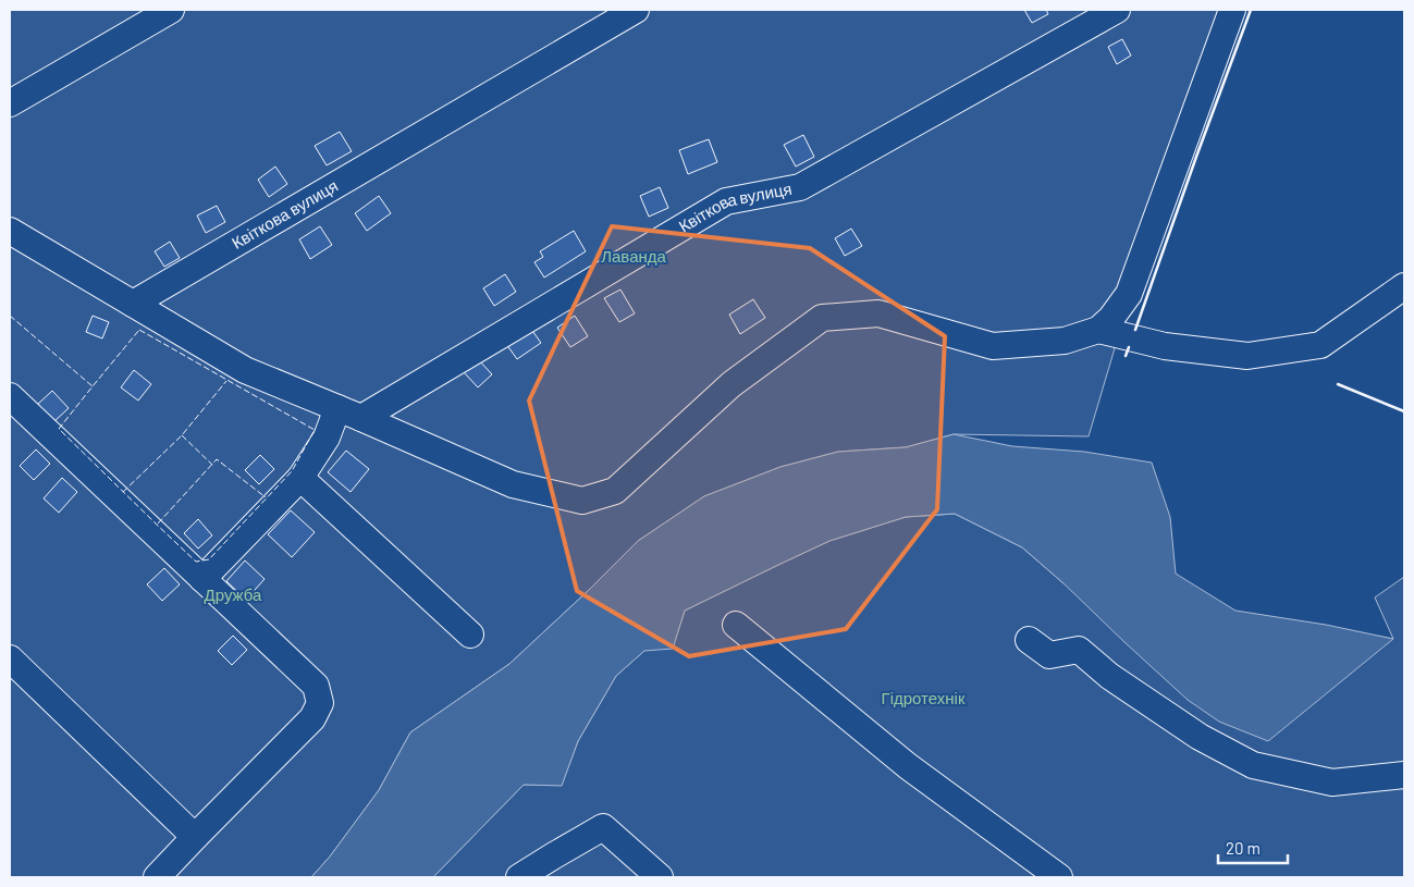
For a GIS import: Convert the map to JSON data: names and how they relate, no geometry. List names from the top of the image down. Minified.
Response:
{"streets":{"street":["Квіткова вулиця"]},"parks":["Лаванда","Дружба","Гідротехнік"],"scale_bar":"20 m"}
